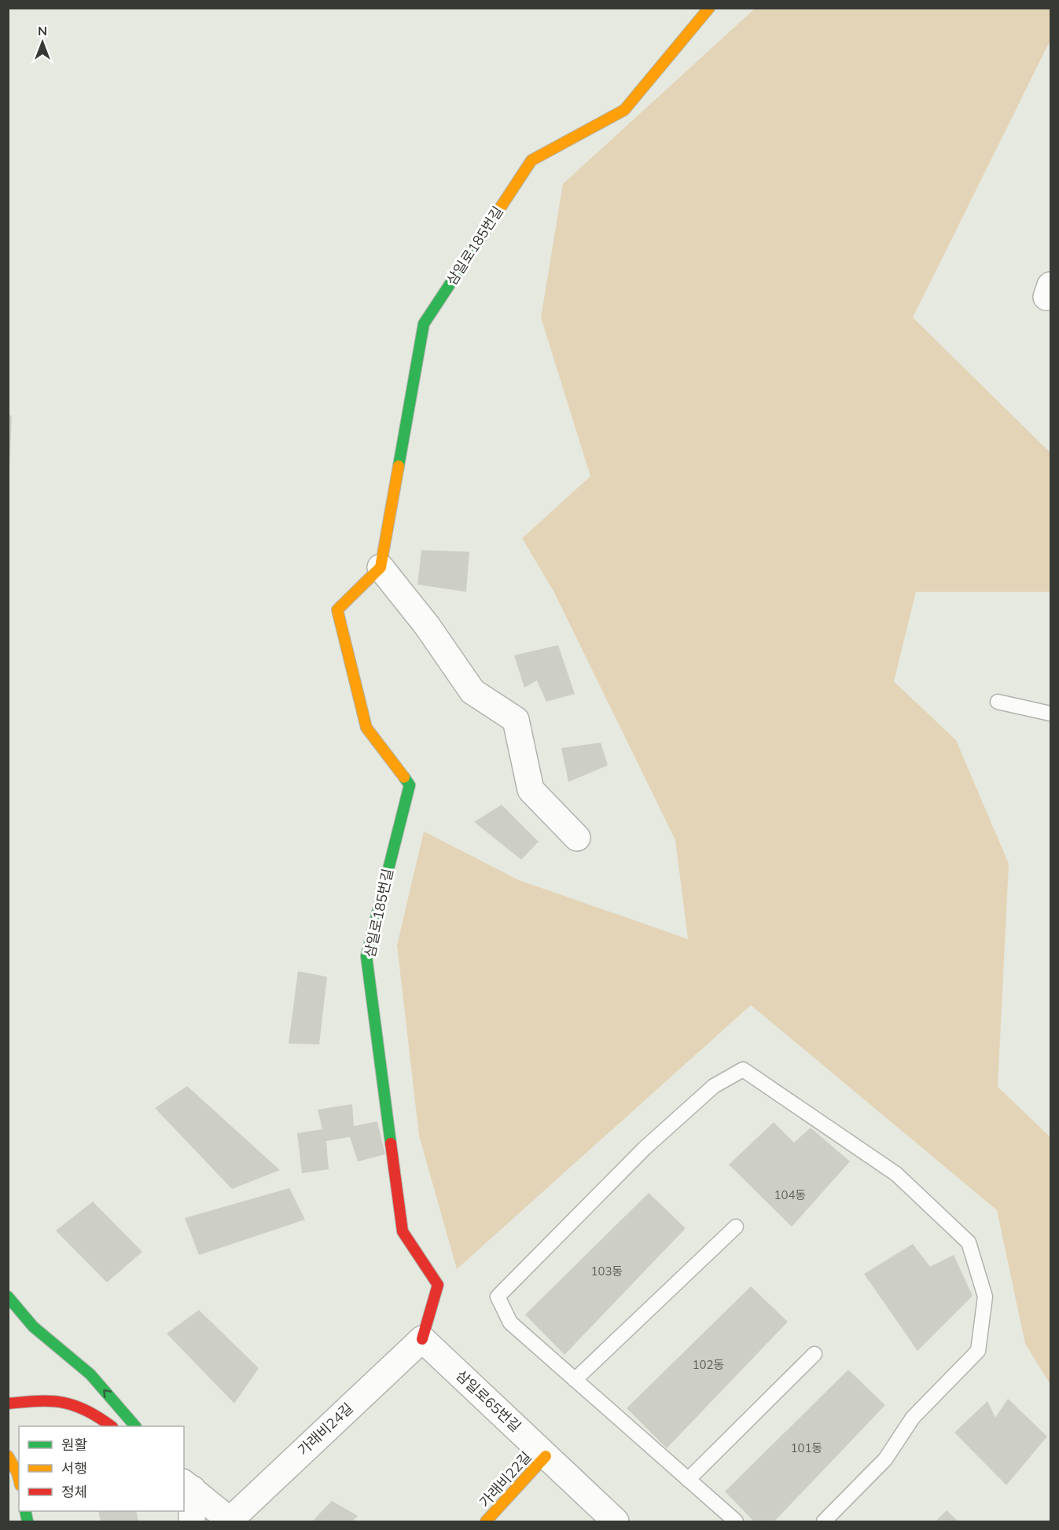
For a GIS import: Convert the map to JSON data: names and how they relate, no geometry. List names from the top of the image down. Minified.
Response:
{"streets":{"street":["삼일로185번길","삼일로65번길","가래비24길","가래비22길"]},"crossings":[["삼일로185번길","삼일로65번길"],["삼일로185번길","가래비24길"],["삼일로65번길","가래비24길"],["삼일로65번길","가래비22길"]],"house_numbers":["104동","103동","102동","101동"],"legend":["원활","서행","정체"],"north":"top"}
